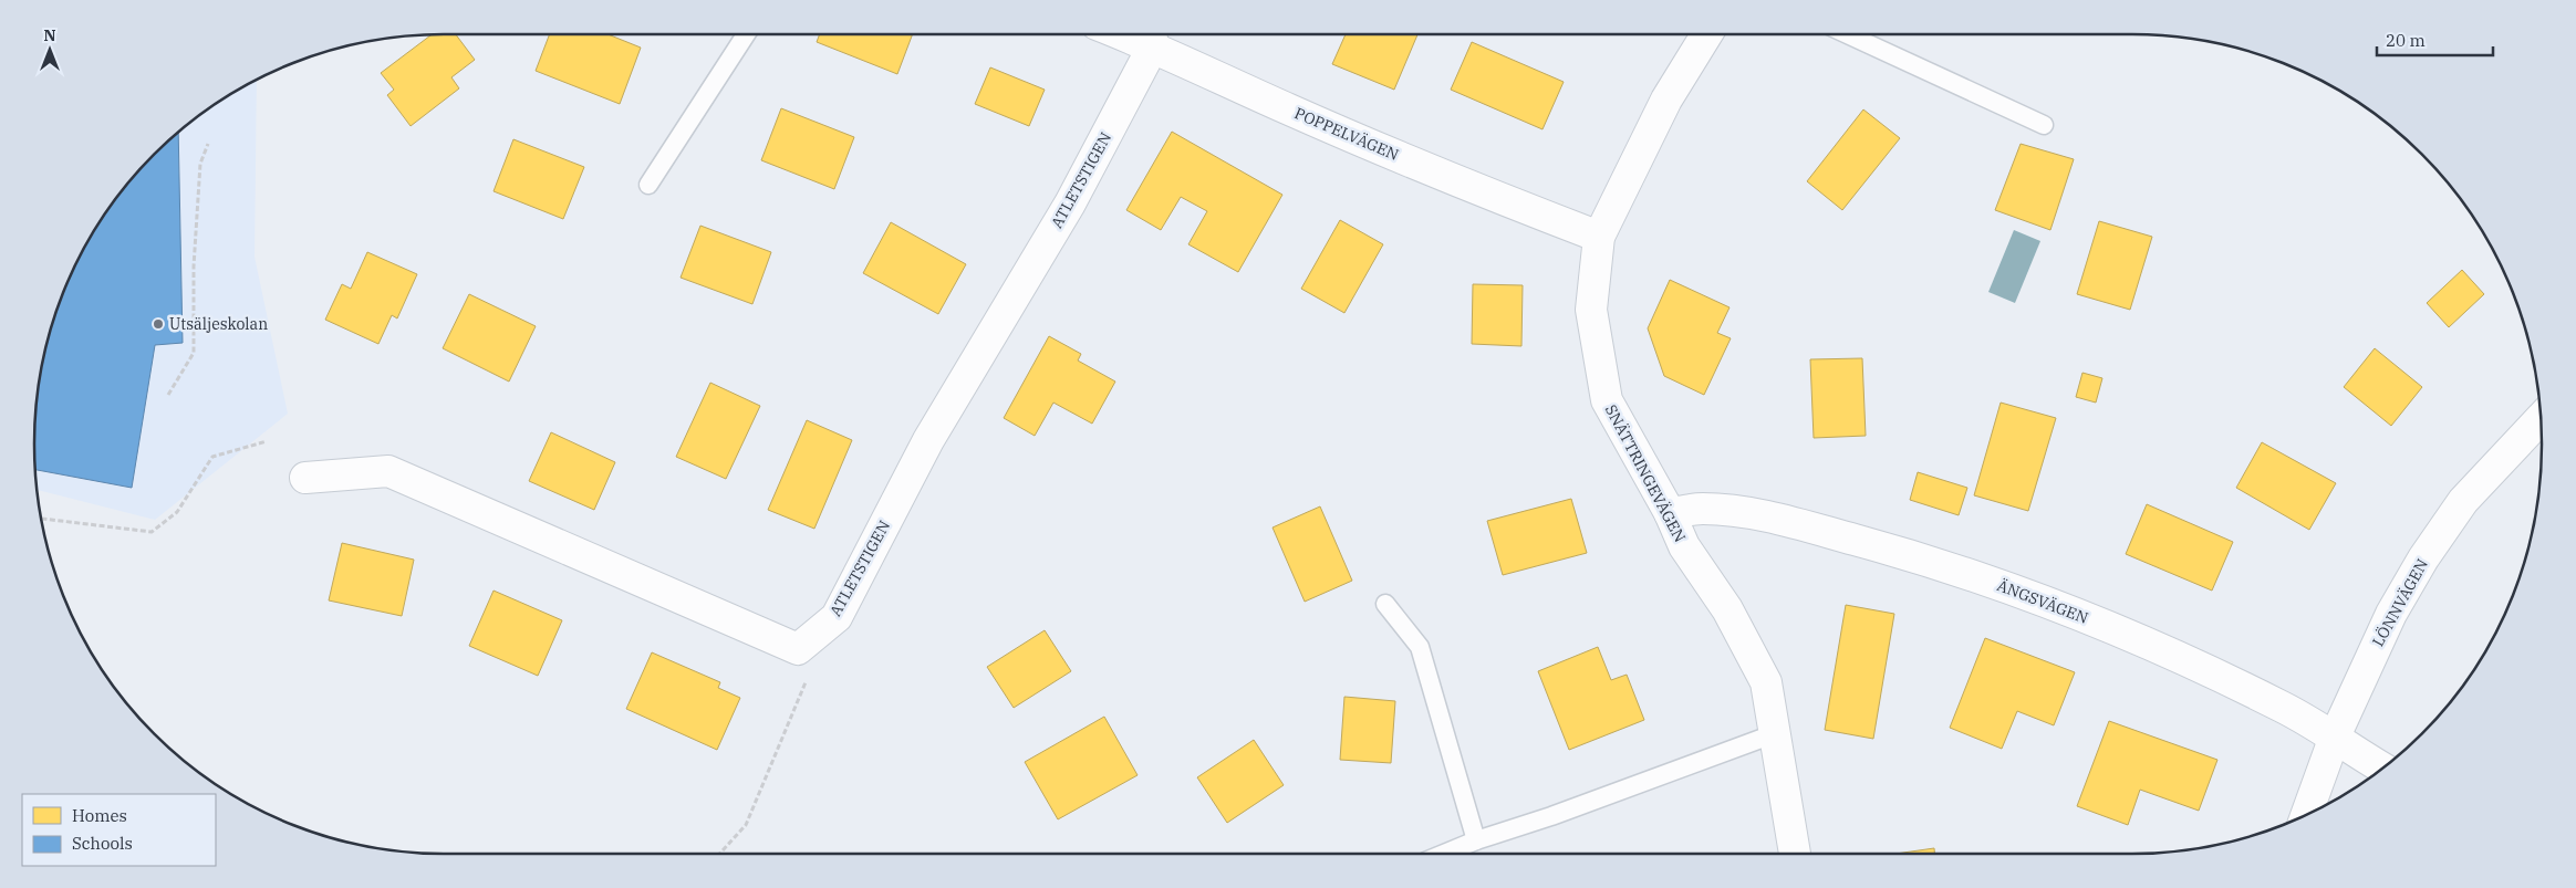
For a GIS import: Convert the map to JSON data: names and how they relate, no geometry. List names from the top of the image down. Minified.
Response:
{"streets":{"street":["POPPELVÄGEN","ATLETSTIGEN","SNÄTTRINGEVÄGEN","ÄNGSVÄGEN","LÖNNVÄGEN"]},"crossings":[["POPPELVÄGEN","ATLETSTIGEN"],["POPPELVÄGEN","SNÄTTRINGEVÄGEN"],["SNÄTTRINGEVÄGEN","ÄNGSVÄGEN"],["ÄNGSVÄGEN","LÖNNVÄGEN"]],"places":["Utsäljeskolan"],"legend":["Homes","Schools"],"scale_bar":"20 m","north":"top"}
